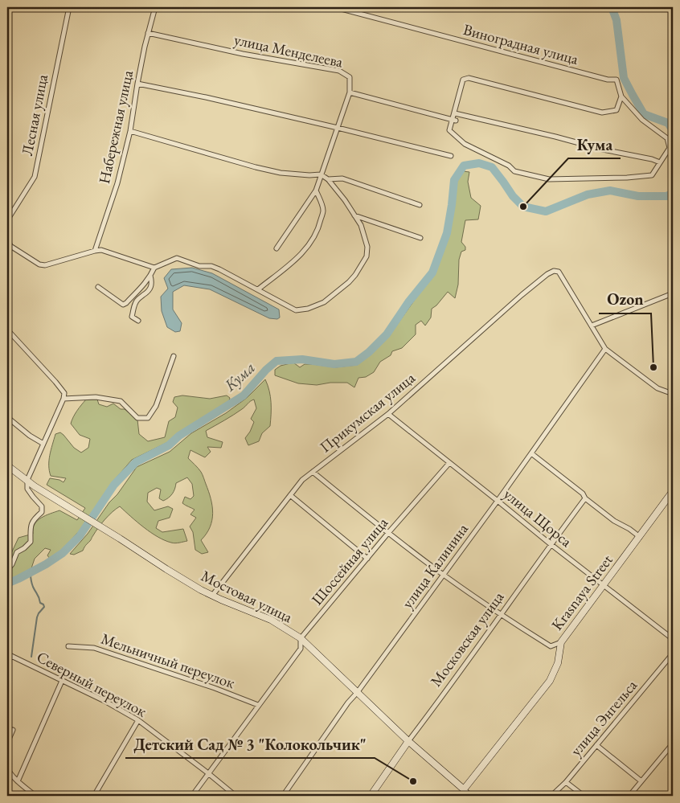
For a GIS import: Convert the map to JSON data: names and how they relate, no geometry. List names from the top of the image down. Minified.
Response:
{"streets":{"main road":["Krasnaya Street","Мостовая улица","Московская улица"],"street":["Виноградная улица","улица Менделеева","Лесная улица","Набережная улица","Прикумская улица","улица Щорса","Шоссейная улица","улица Калинина","Мельничный переулок","Северный переулок","улица Энгельса"]},"crossings":[["улица Менделеева","Набережная улица"],["Прикумская улица","улица Щорса"],["Прикумская улица","Мостовая улица"],["улица Щорса","Шоссейная улица"],["улица Щорса","улица Калинина"],["улица Щорса","Krasnaya Street"],["улица Щорса","Московская улица"],["Шоссейная улица","Мостовая улица"],["Шоссейная улица","Мельничный переулок"],["Шоссейная улица","Северный переулок"],["улица Калинина","Мостовая улица"],["Krasnaya Street","Мостовая улица"],["Мостовая улица","Московская улица"]],"water":["Кума"],"places":["Кума","Ozon","Детский Сад № 3 \"Колокольчик\""]}
